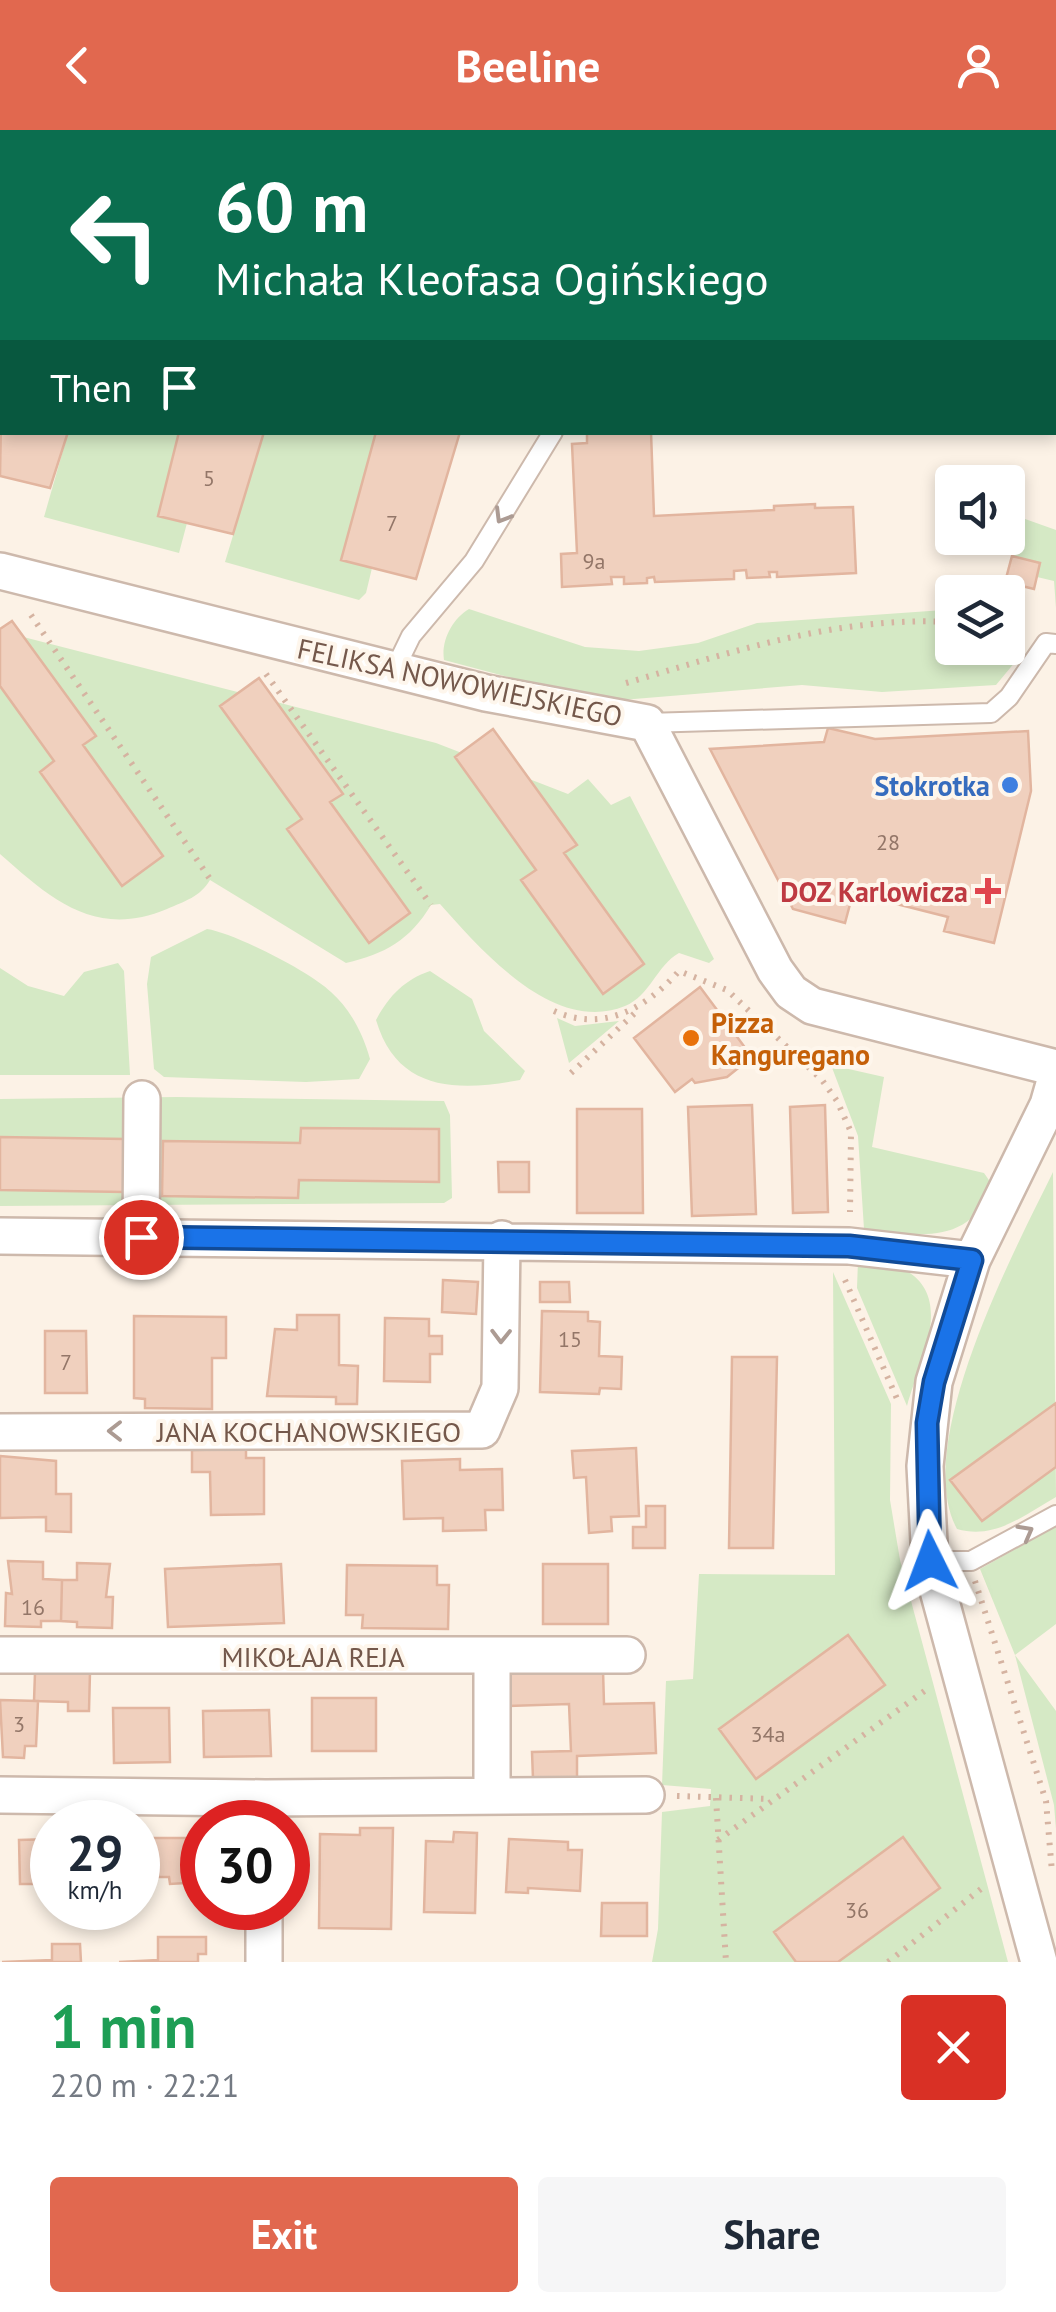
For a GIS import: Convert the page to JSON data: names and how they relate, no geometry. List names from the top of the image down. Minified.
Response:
{"streets":{"street":["FELIKSA NOWOWIEJSKIEGO","JANA KOCHANOWSKIEGO","MIKOŁAJA REJA"]},"places":{"other":["Stokrotka","Pizza Kanguregano"],"health":["DOZ Karlowicza"]},"house_numbers":["5","7","9a","28","15","7","16","3","34a","36"],"page":{"header":"Beeline","turn":["60 m","Michała Kleofasa Ogińskiego"],"then":"Then","speed":"29 km/h","limit":"30","heading":["1 min","220 m · 22:21"],"buttons":["Exit","Share"]}}
